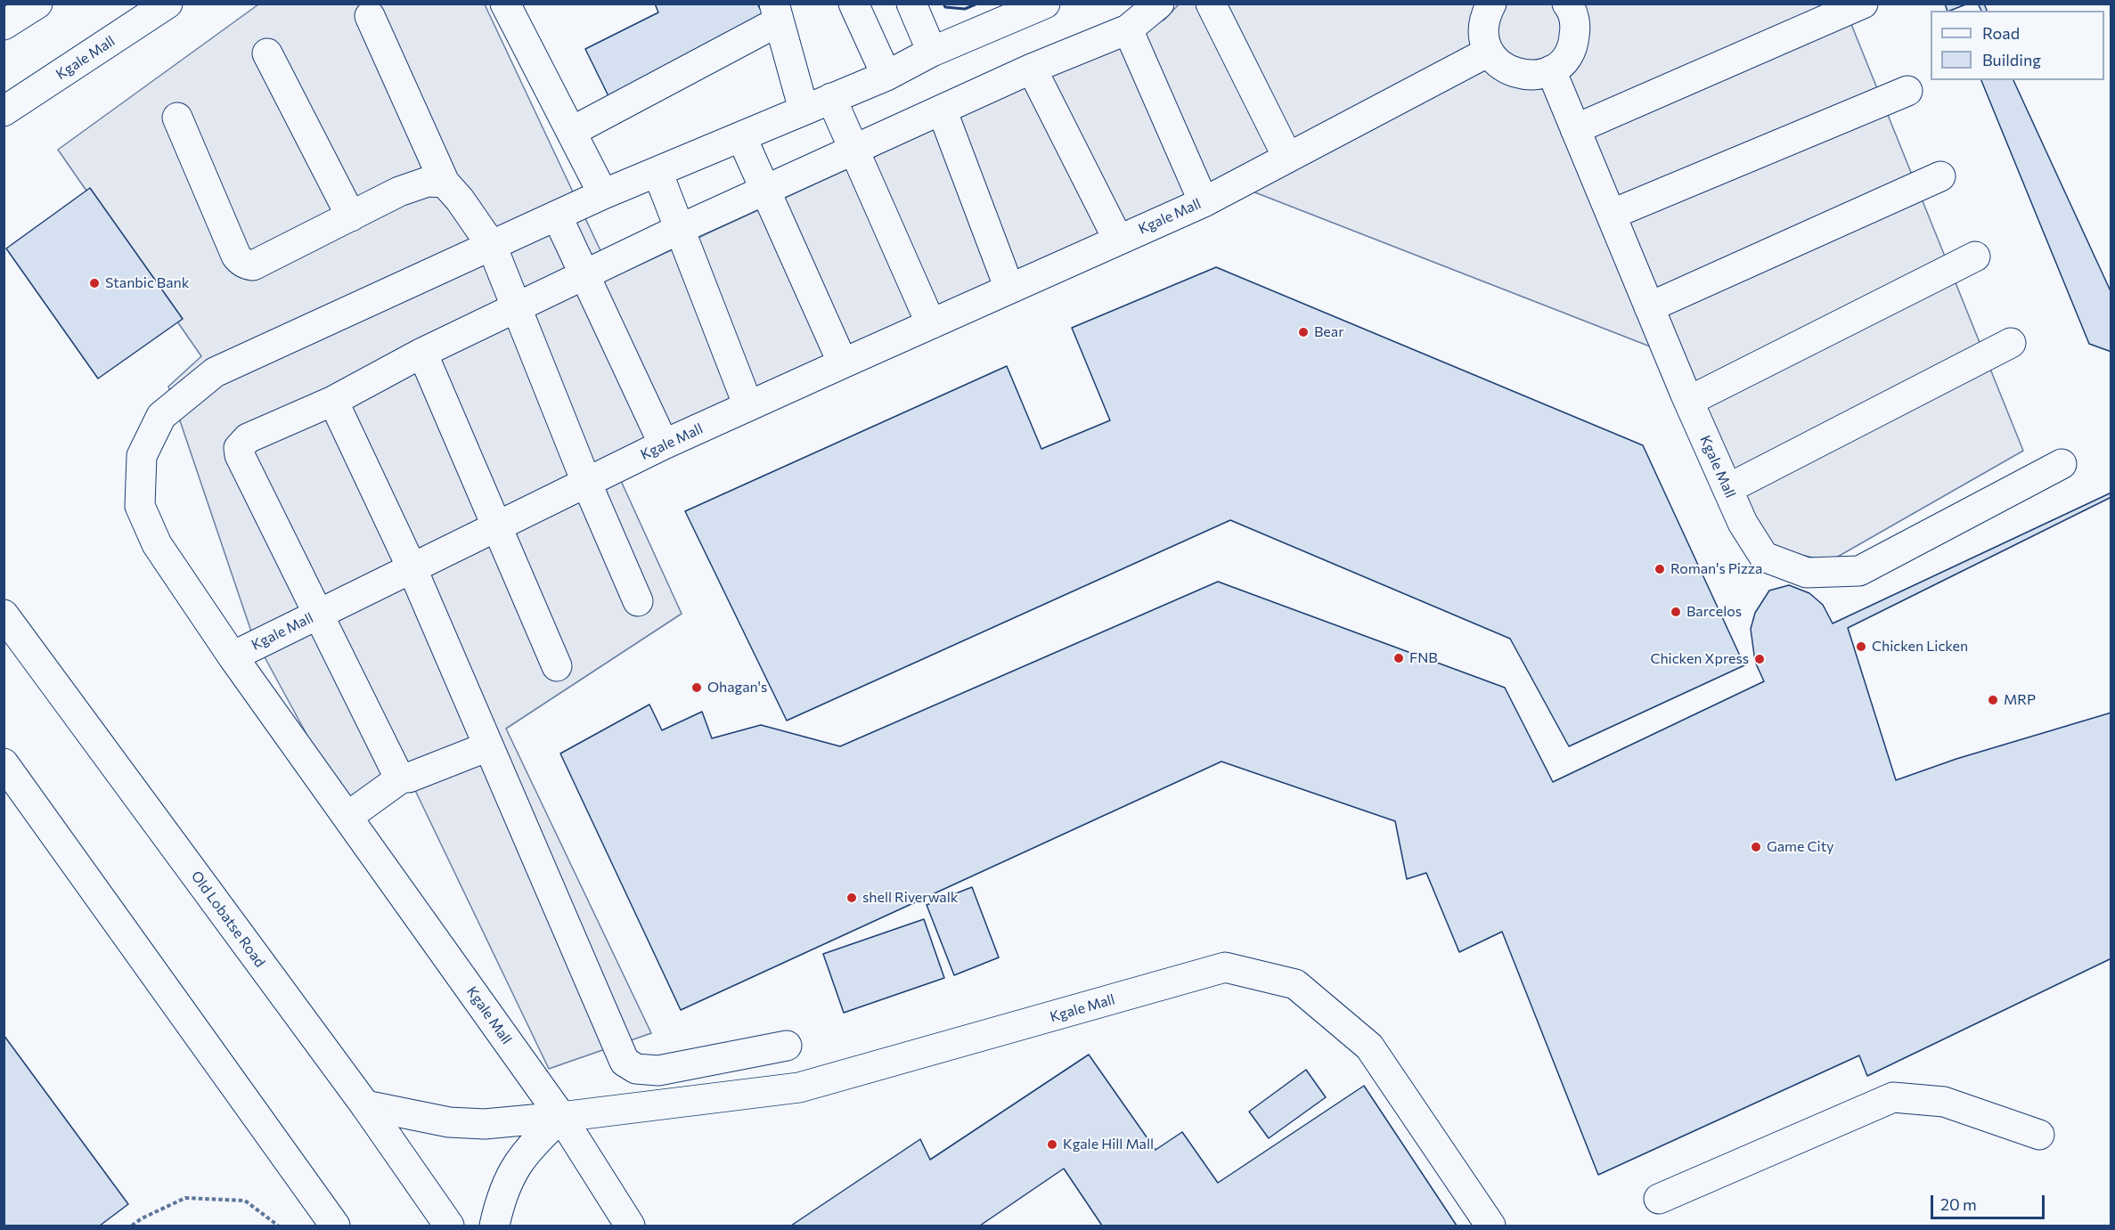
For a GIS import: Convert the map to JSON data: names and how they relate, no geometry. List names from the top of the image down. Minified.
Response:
{"streets":{"main road":["Kgale Mall","Old Lobatse Road"]},"crossings":[["Kgale Mall","Old Lobatse Road"]],"places":["Stanbic Bank","Bear","Roman's Pizza","Barcelos","Chicken Licken","FNB","Chicken Xpress","Ohagan's","MRP","Game City","shell Riverwalk","Kgale Hill Mall"],"legend":["Road","Building"],"scale_bar":"20 m"}
